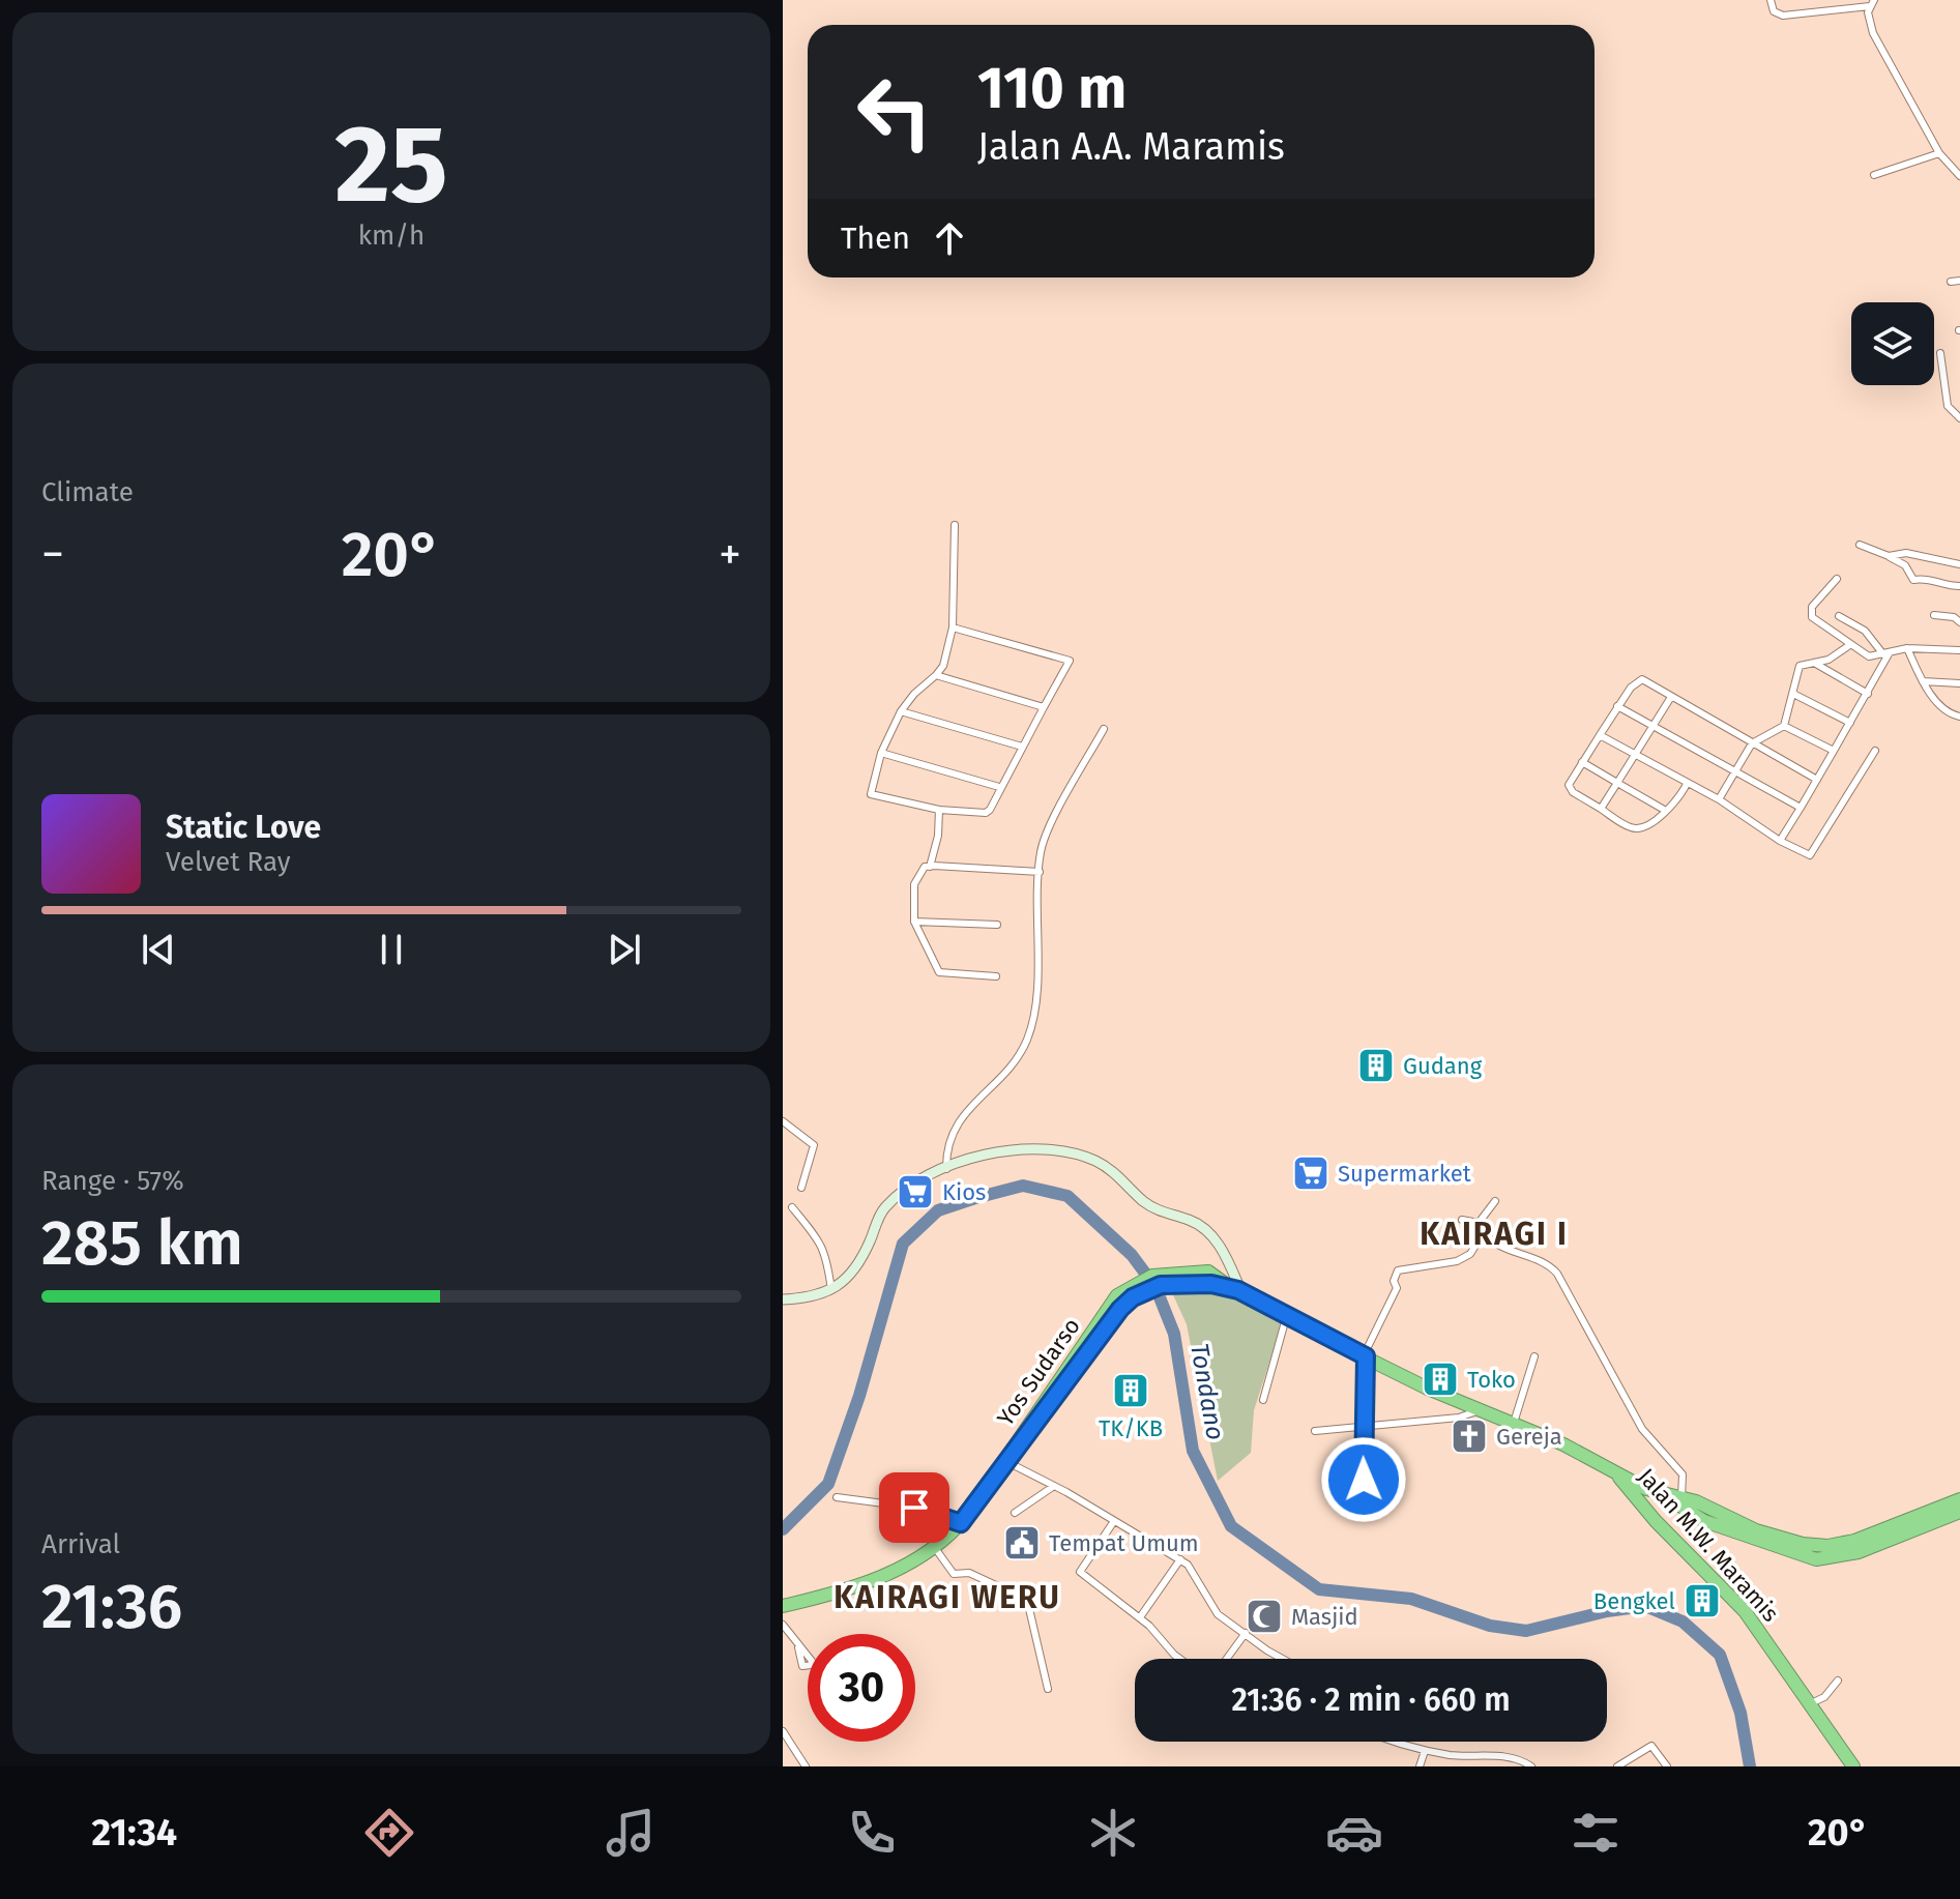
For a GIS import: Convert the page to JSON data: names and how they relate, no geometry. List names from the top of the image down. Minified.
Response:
{"streets":{"highway":["Yos Sudarso","Jalan M.W. Maramis"]},"districts":["KAIRAGI I","KAIRAGI WERU"],"water":["Tondano"],"places":{"building":["Gudang","Toko","TK/KB","Bengkel"],"supermarket":["Supermarket","Kios"],"church":["Gereja"],"public building":["Tempat Umum"],"mosque":["Masjid"]},"page":{"tile":[["25","km/h"],"Climate",["Range · 57%","285 km"],["Arrival","21:36"]],"turn":["110 m","Jalan A.A. Maramis"],"then":"Then","heat":["−","20°","+"],"song":["Static Love","Velvet Ray"],"limit":"30","trip":"21:36 · 2 min · 660 m","tabs":["21:34","20°"]}}
